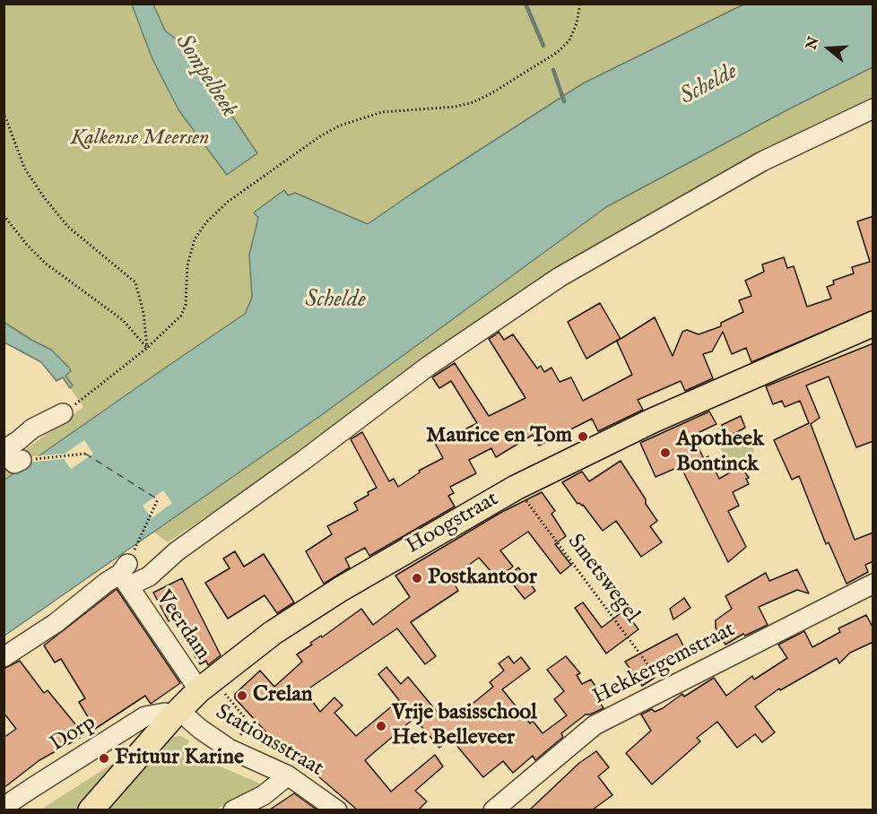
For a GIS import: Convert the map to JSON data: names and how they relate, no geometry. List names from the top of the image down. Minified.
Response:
{"streets":{"main road":["Hoogstraat"],"street":["Veerdam","Hekkergemstraat","Dorp","Stationsstraat"],"path":["Smetswegel"]},"crossings":[["Hoogstraat","Smetswegel"],["Hoogstraat","Veerdam"],["Hoogstraat","Dorp"],["Hoogstraat","Stationsstraat"],["Smetswegel","Hekkergemstraat"],["Dorp","Stationsstraat"]],"water":["Sompelbeek","Schelde"],"parks":["Kalkense Meersen"],"places":["Maurice en Tom","Apotheek Bontinck","Postkantoor","Crelan","Vrije basisschool Het Belleveer","Frituur Karine"],"north":"left"}
